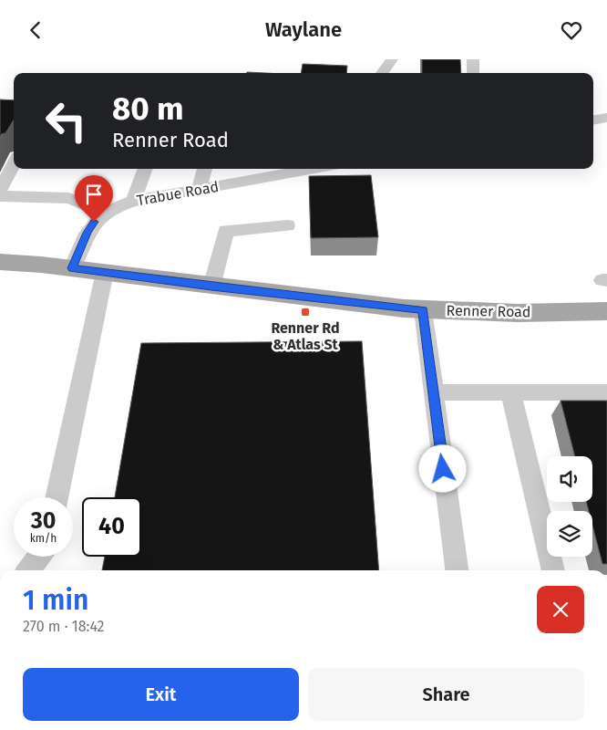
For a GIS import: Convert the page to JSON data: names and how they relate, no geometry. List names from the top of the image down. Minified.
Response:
{"streets":{"main road":["Renner Road"],"street":["Trabue Road"]},"crossings":[["Trabue Road","Renner Road"]],"places":{"transit":["Renner Rd & Atlas St"]},"page":{"header":"Waylane","turn":["80 m","Renner Road"],"speed":"30 km/h","limit":"40","heading":["1 min","270 m · 18:42"],"buttons":["Exit","Share"]}}
